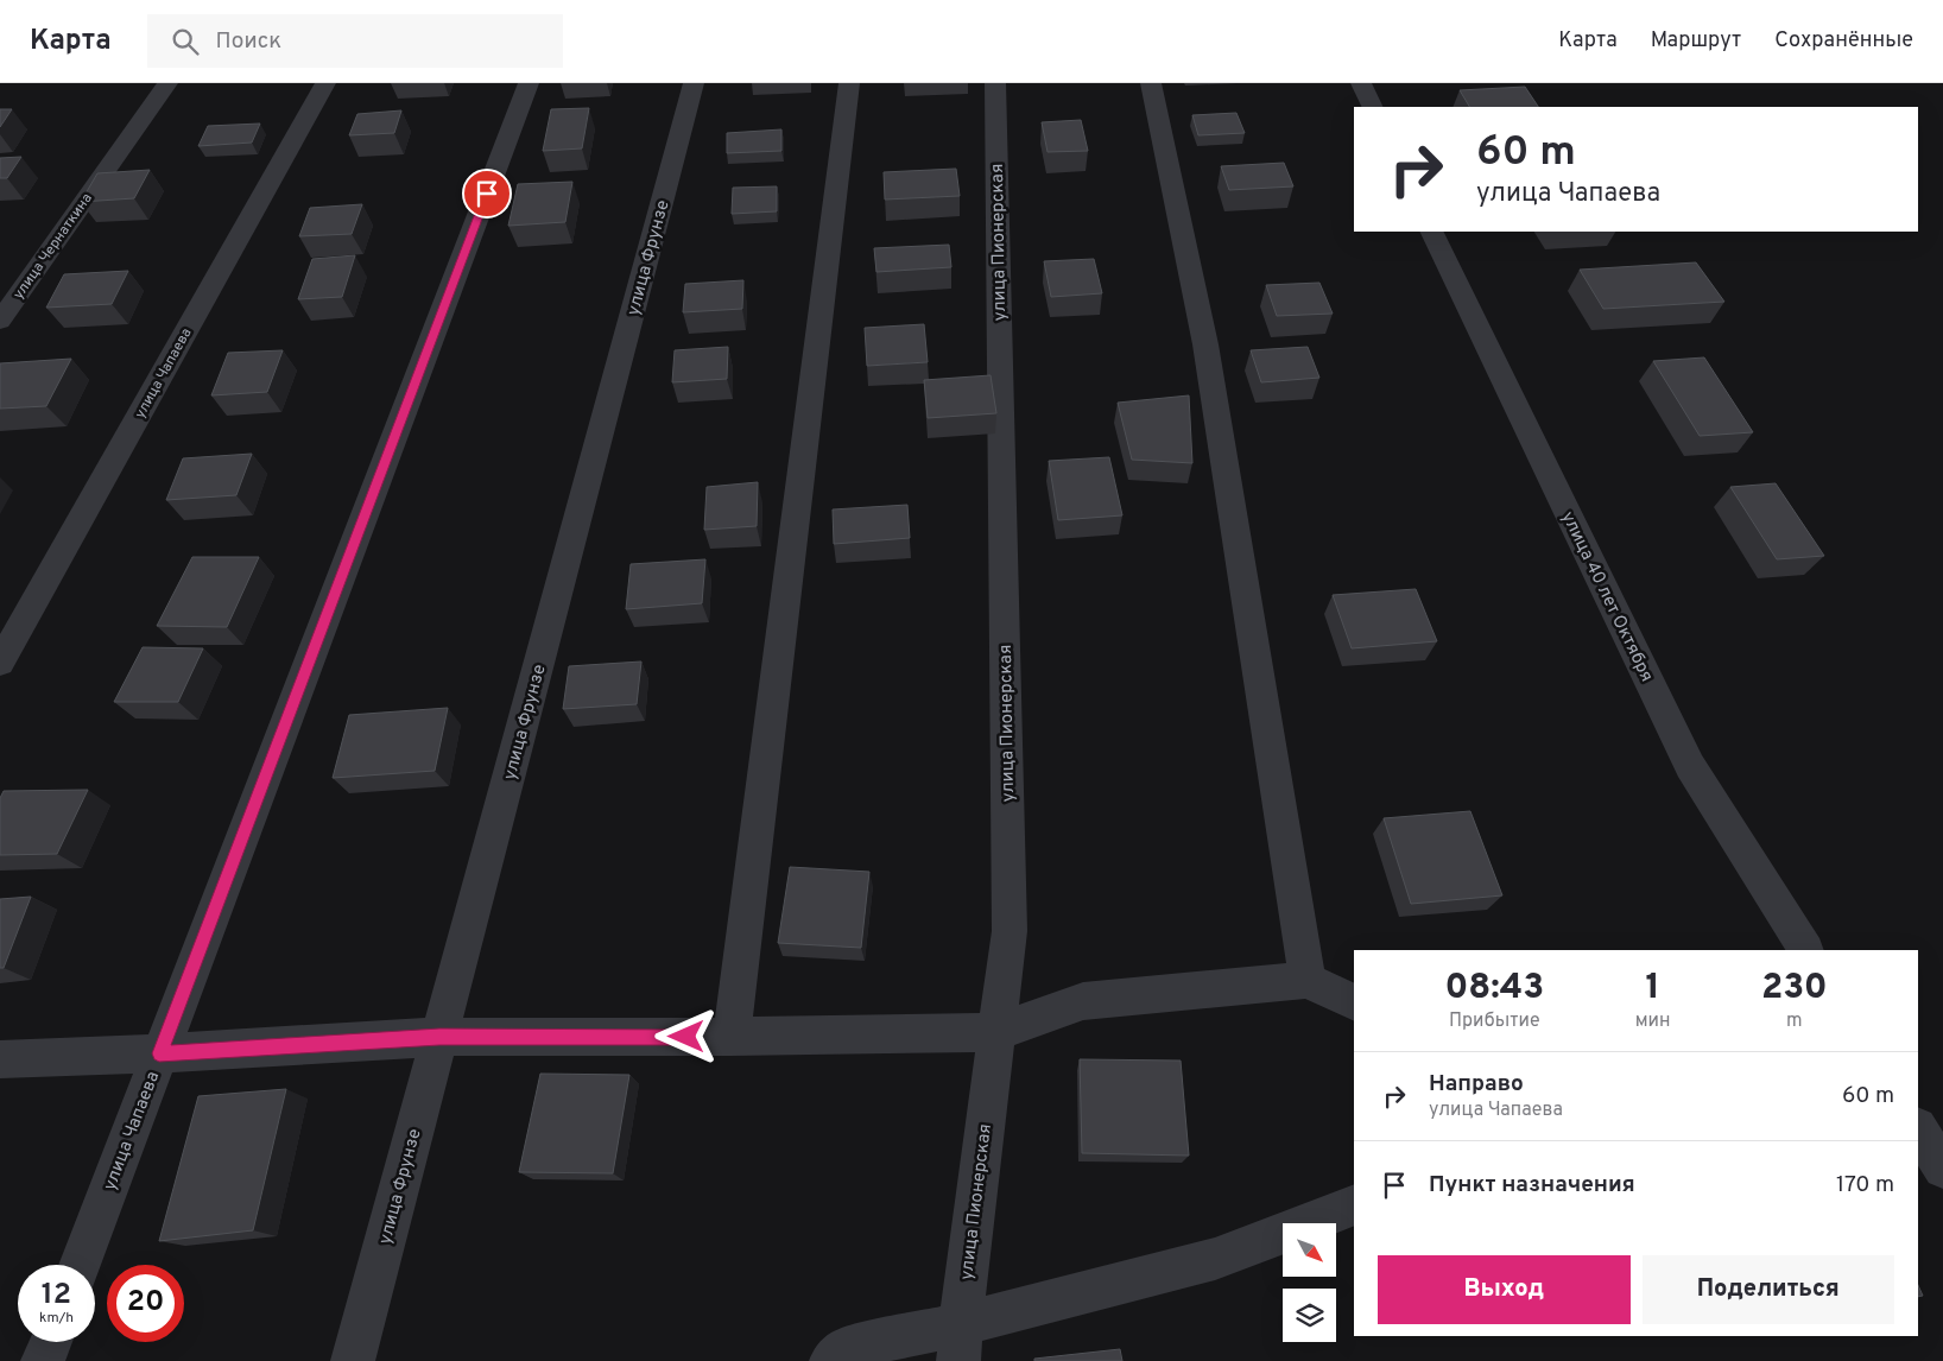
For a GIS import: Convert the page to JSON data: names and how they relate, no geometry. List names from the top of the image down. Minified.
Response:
{"streets":{"street":["улица Пионерская","улица Чернаткина","улица Фрунзе","улица Чапаева","улица 40 лет Октября"]},"north":"bottom right","page":{"header":"Карта","search":"Поиск","nav":["Карта","Маршрут","Сохранённые"],"turn":["60 m","улица Чапаева"],"eta":["08:43","Прибытие","1","мин","230","m"],"list":[{"name":"Направо","note":"улица Чапаева","value":"60 m"},{"name":"Пункт назначения","value":"170 m"}],"buttons":["Выход","Поделиться"],"speed":"12 km/h","limit":"20"}}
